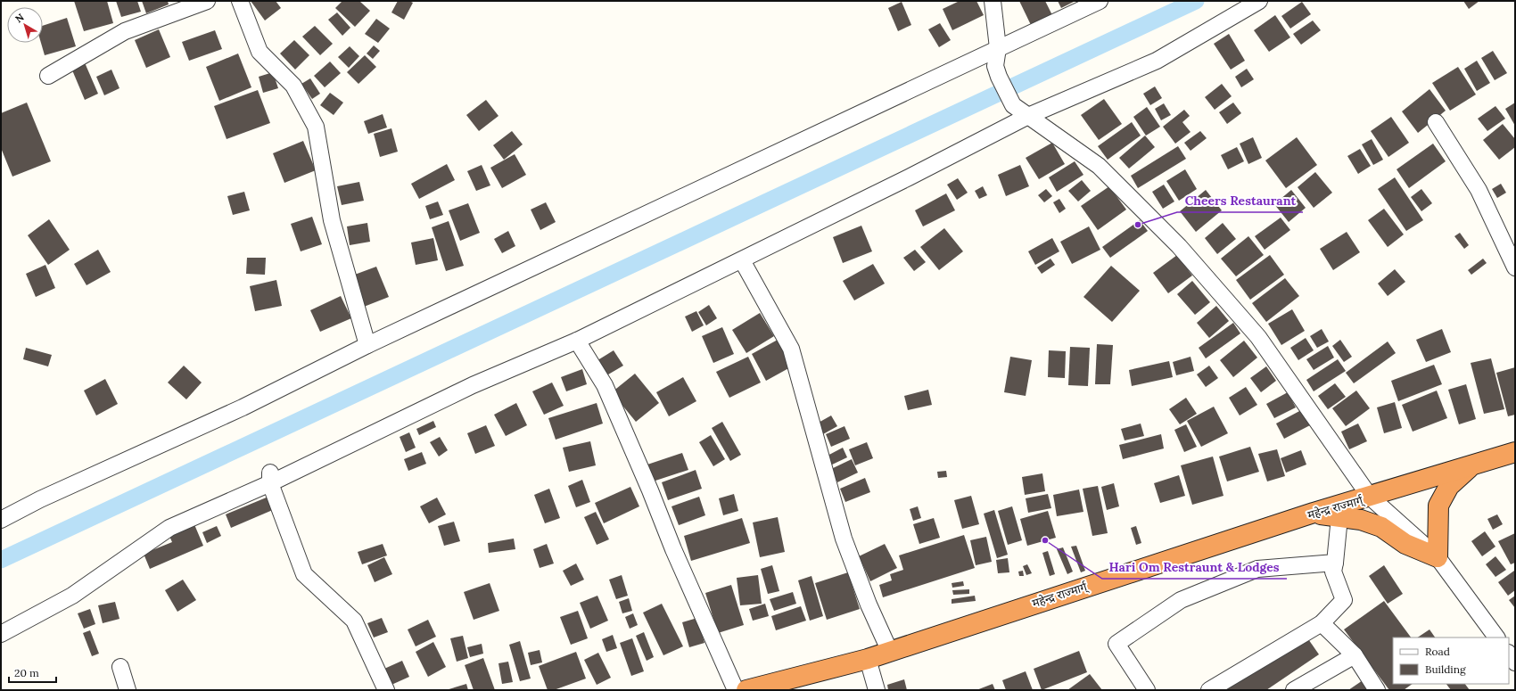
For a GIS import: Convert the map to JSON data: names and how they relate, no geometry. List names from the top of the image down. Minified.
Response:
{"streets":{"highway":["महेन्द्र राज्मार्ग्"]},"places":["Cheers Restaurant","Hari Om Restraunt & Lodges"],"legend":["Road","Building"],"scale_bar":"20 m","north":"top left"}
